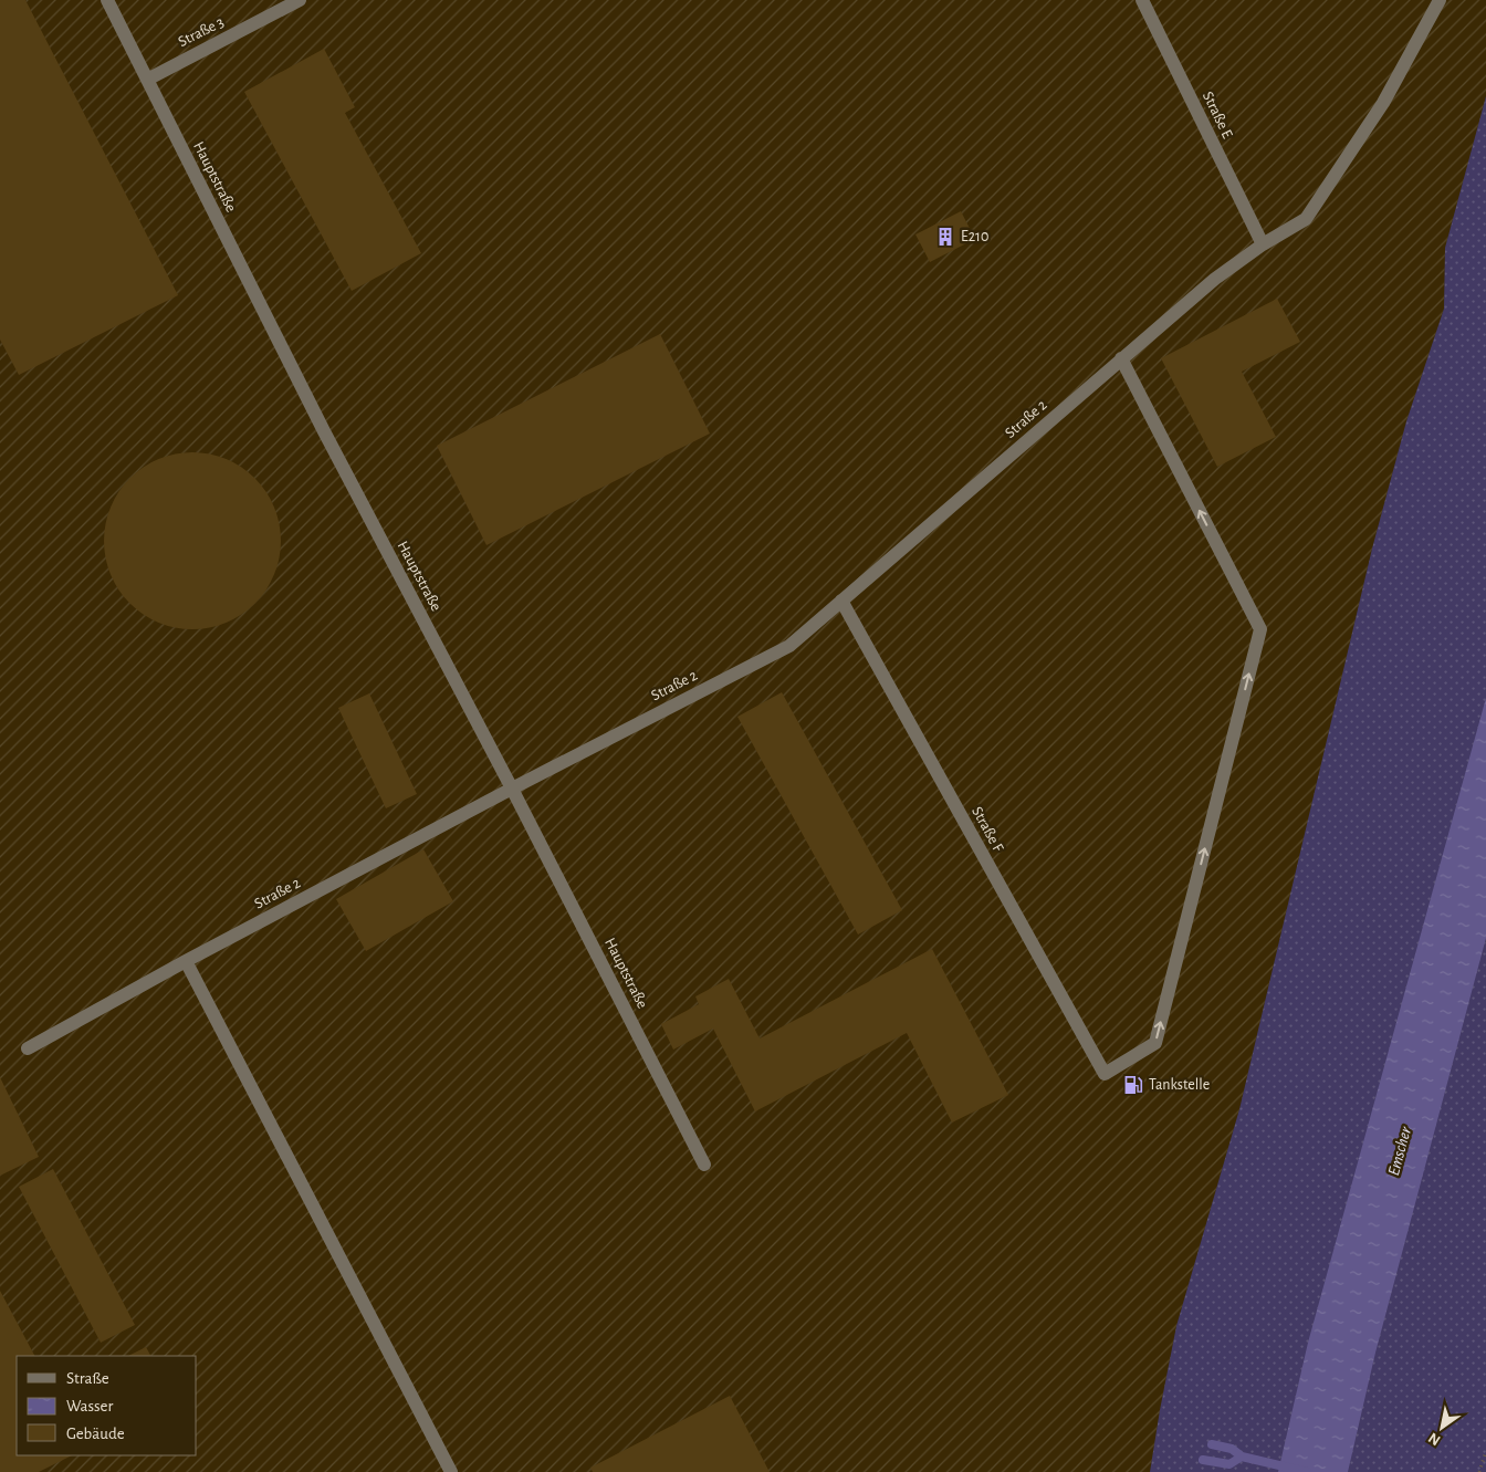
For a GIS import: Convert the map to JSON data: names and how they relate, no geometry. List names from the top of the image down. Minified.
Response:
{"streets":{"lane":["Straße 3","Straße E","Hauptstraße","Straße 2","Straße F"]},"crossings":[["Straße 3","Hauptstraße"],["Straße E","Straße 2"],["Hauptstraße","Straße 2"],["Straße 2","Straße F"]],"water":["Emscher"],"places":{"building":["E210"],"fuel station":["Tankstelle"]},"legend":["Straße","Wasser","Gebäude"],"north":"bottom left"}
